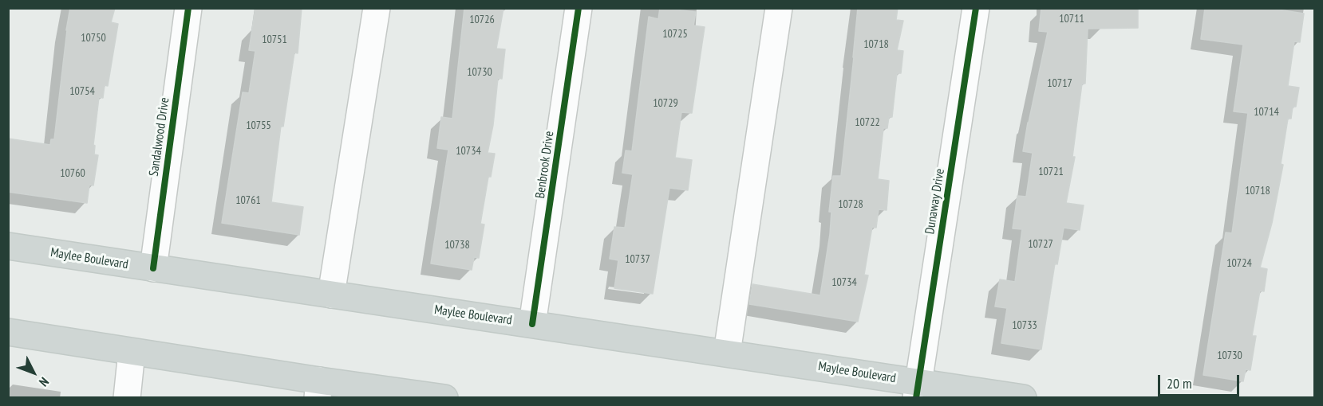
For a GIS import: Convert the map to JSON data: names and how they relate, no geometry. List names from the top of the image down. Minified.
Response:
{"streets":{"main road":["Maylee Boulevard"],"street":["Sandalwood Drive","Benbrook Drive","Dunaway Drive"]},"crossings":[["Sandalwood Drive","Maylee Boulevard"],["Benbrook Drive","Maylee Boulevard"],["Dunaway Drive","Maylee Boulevard"]],"house_numbers":["10711","10726","10725","10750","10751","10718","10730","10717","10754","10729","10714","10722","10755","10734","10721","10760","10718","10761","10728","10727","10738","10737","10724","10734","10733","10730"],"scale_bar":"20 m","north":"bottom right"}
